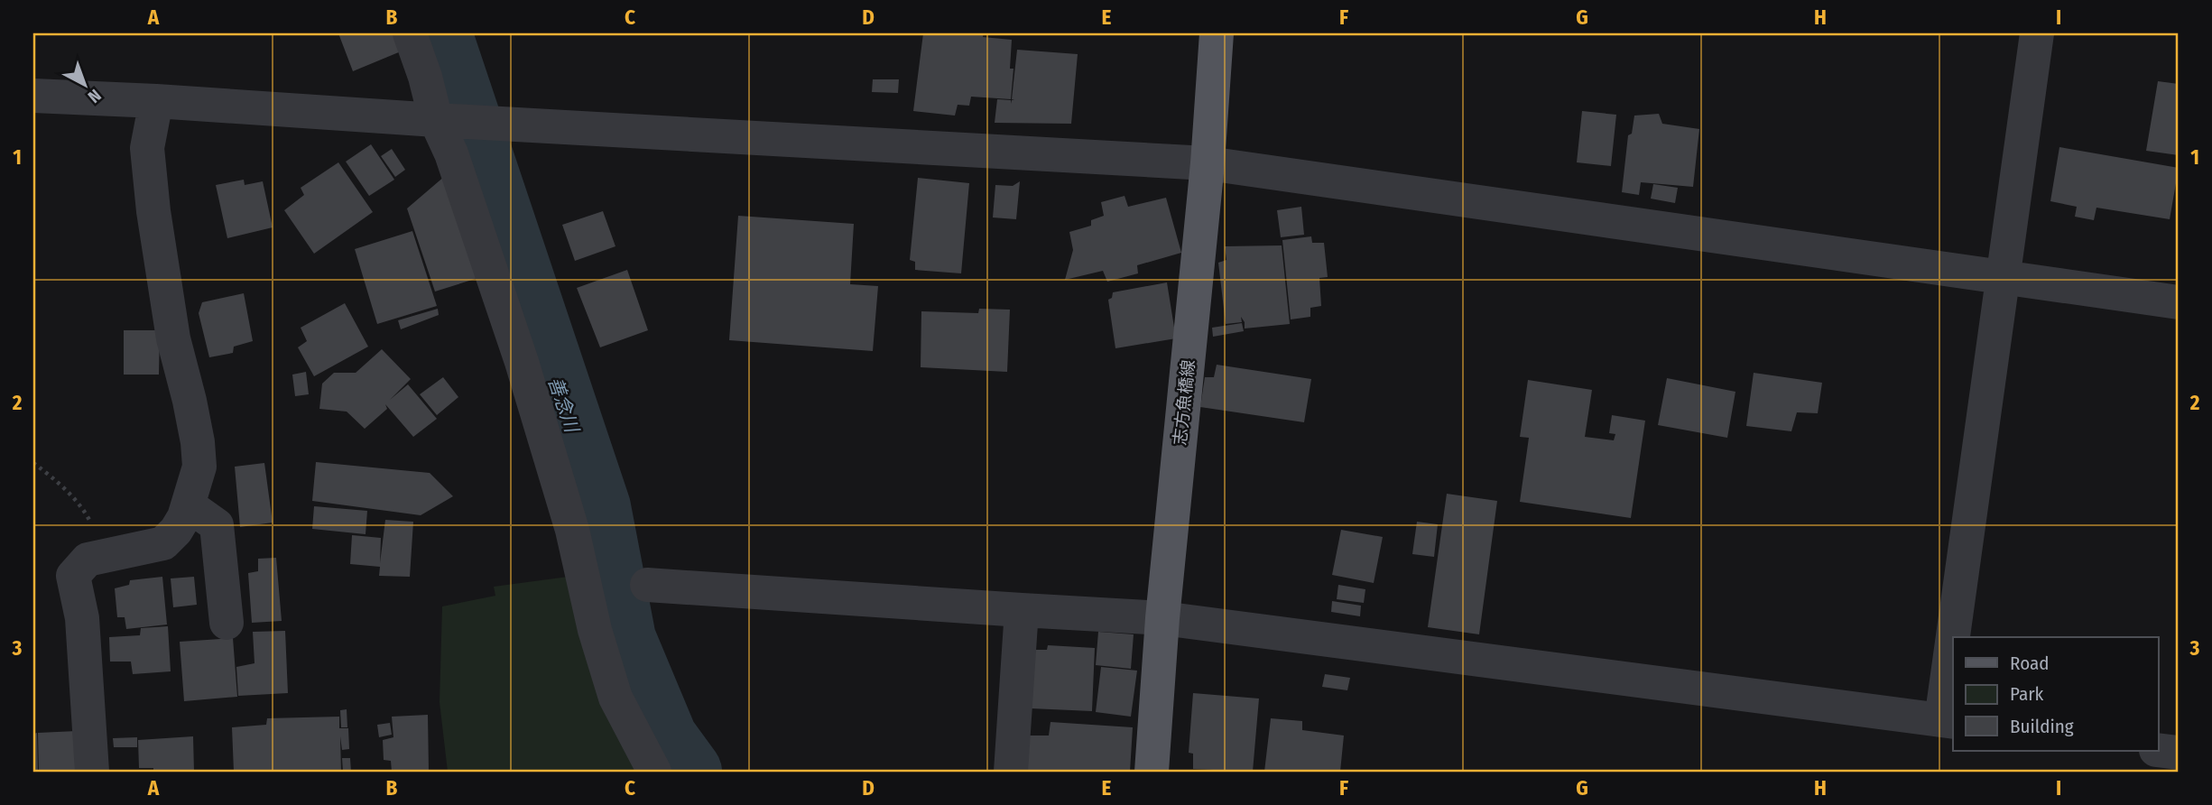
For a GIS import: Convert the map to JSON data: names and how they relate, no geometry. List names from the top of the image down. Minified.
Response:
{"streets":{"main road":["志方魚橋線"]},"water":["善念川"],"legend":["Road","Park","Building"],"north":"bottom right","grid":{"columns":["A","B","C","D","E","F","G","H","I"],"rows":["1","2","3"]}}
